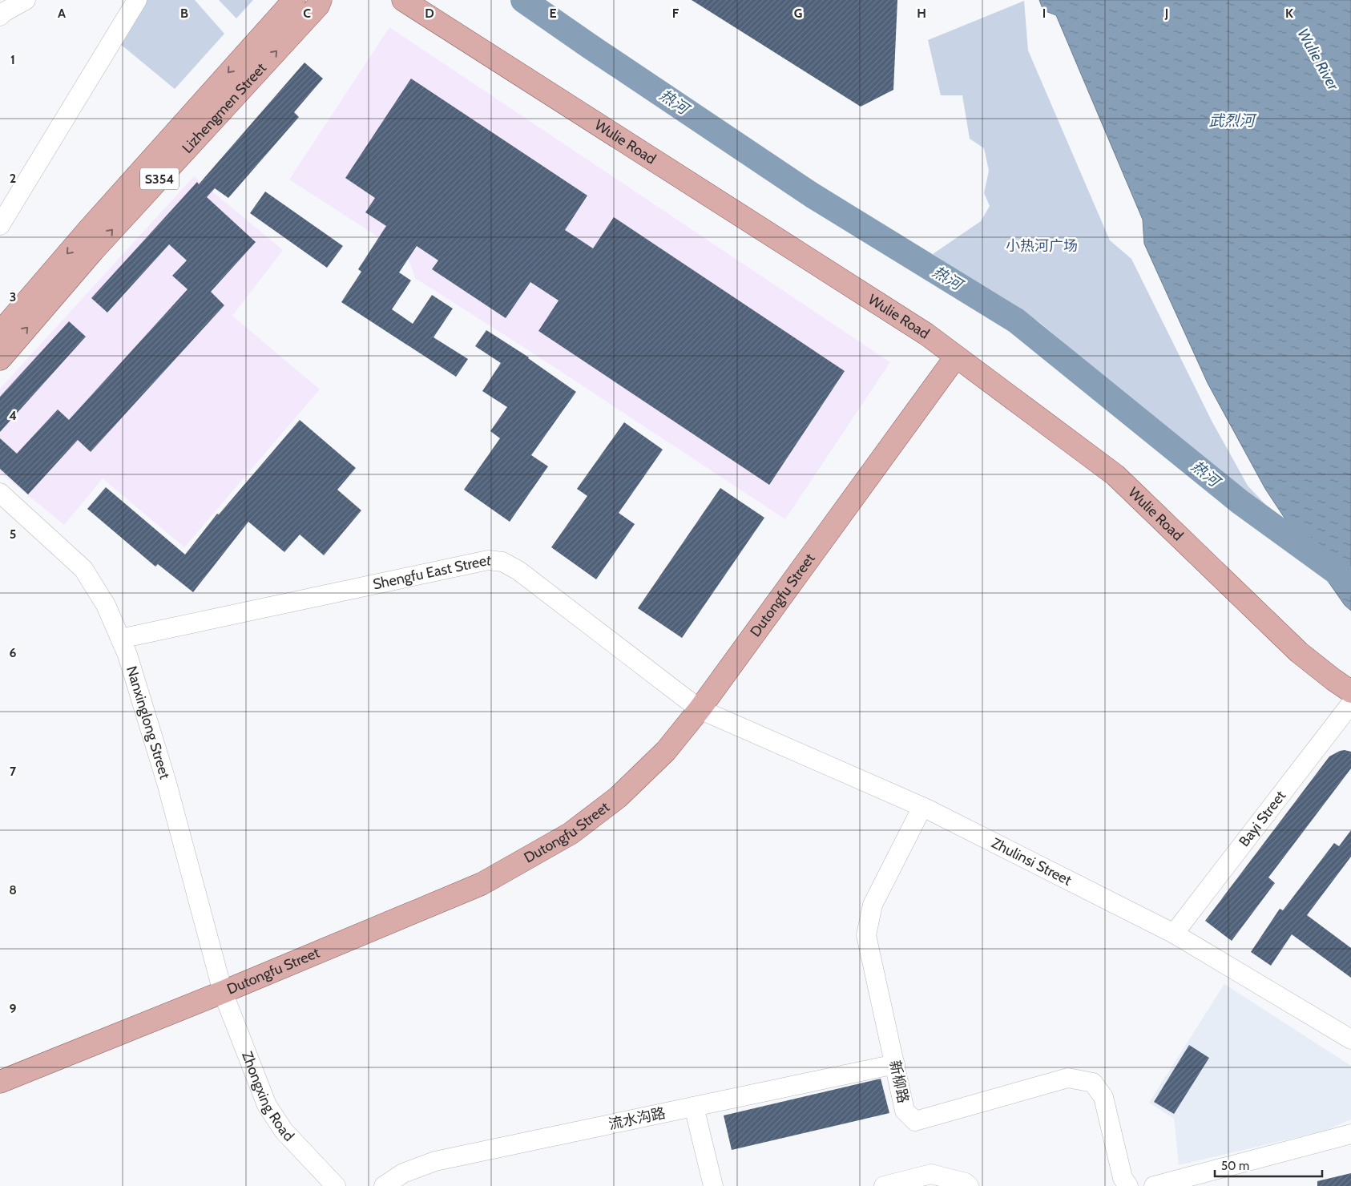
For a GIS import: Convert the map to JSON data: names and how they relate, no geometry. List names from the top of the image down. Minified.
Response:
{"streets":{"main road":["Lizhengmen Street","Wulie Road","S354","Dutongfu Street"],"street":["Shengfu East Street","Nanxinglong Street","Bayi Street","Zhulinsi Street","新柳路","Zhongxing Road","流水沟路"]},"crossings":[["Wulie Road","Dutongfu Street"],["Shengfu East Street","Dutongfu Street"],["Shengfu East Street","Nanxinglong Street"],["Shengfu East Street","Zhulinsi Street"],["Dutongfu Street","Nanxinglong Street"],["Dutongfu Street","Zhulinsi Street"],["Dutongfu Street","Zhongxing Road"],["Nanxinglong Street","Zhongxing Road"],["Bayi Street","Zhulinsi Street"],["Zhulinsi Street","新柳路"],["新柳路","流水沟路"]],"water":["Wulie River","热河","武烈河"],"parks":["小热河广场"],"scale_bar":"50 m","grid":{"columns":["A","B","C","D","E","F","G","H","I","J","K"],"rows":["1","2","3","4","5","6","7","8","9"]}}
